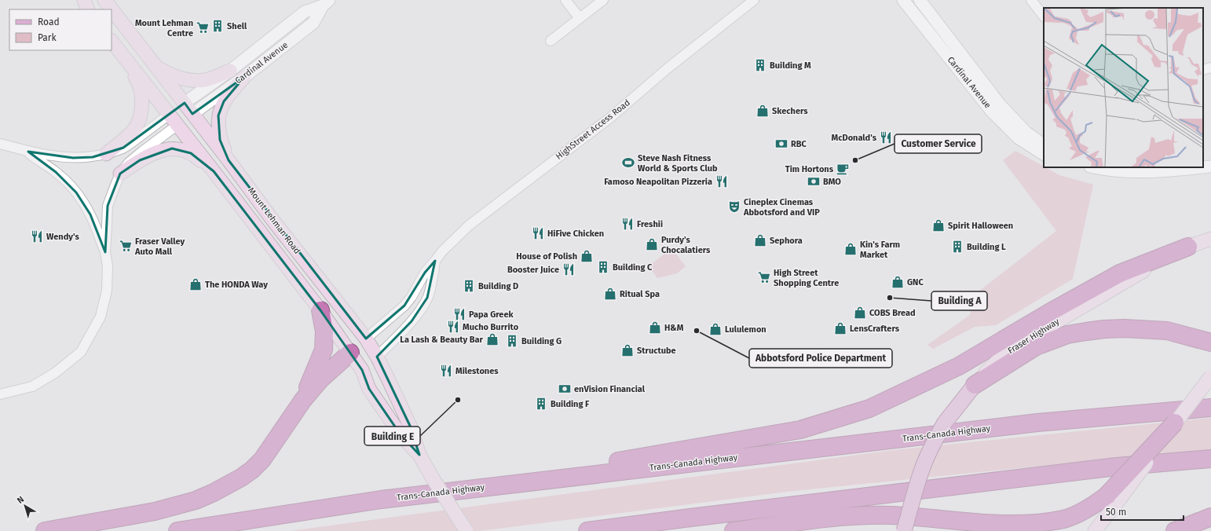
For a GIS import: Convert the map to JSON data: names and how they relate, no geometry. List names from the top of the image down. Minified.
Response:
{"streets":{"highway":["Trans-Canada Highway"],"main road":["Mount Lehman Road","Fraser Highway"],"street":["Cardinal Avenue","HighStreet Access Road"]},"crossings":[["Cardinal Avenue","Mount Lehman Road"],["HighStreet Access Road","Mount Lehman Road"]],"places":{"building":["Shell","Building M","Building L","Building C","Building D","Building G","Building F"],"supermarket":["Mount Lehman Centre","Fraser Valley Auto Mall","High Street Shopping Centre"],"shop":["Skechers","Spirit Halloween","Sephora","Purdy's Chocalatiers","Kin's Farm Market","House of Polish","GNC","The HONDA Way","Ritual Spa","COBS Bread","H&M","LensCrafters","Lululemon","La Lash & Beauty Bar","Structube"],"restaurant":["McDonald's","Famoso Neapolitan Pizzeria","Freshii","HiFive Chicken","Wendy's","Booster Juice","Papa Greek","Mucho Burrito","Milestones"],"bank":["RBC","BMO","enVision Financial"],"other":["Customer Service","Building A","Abbotsford Police Department","Building E"],"sports":["Steve Nash Fitness World & Sports Club"],"cafe":["Tim Hortons"],"theatre":["Cineplex Cinemas Abbotsford and VIP"]},"legend":["Road","Park"],"scale_bar":"50 m","north":"top left"}
